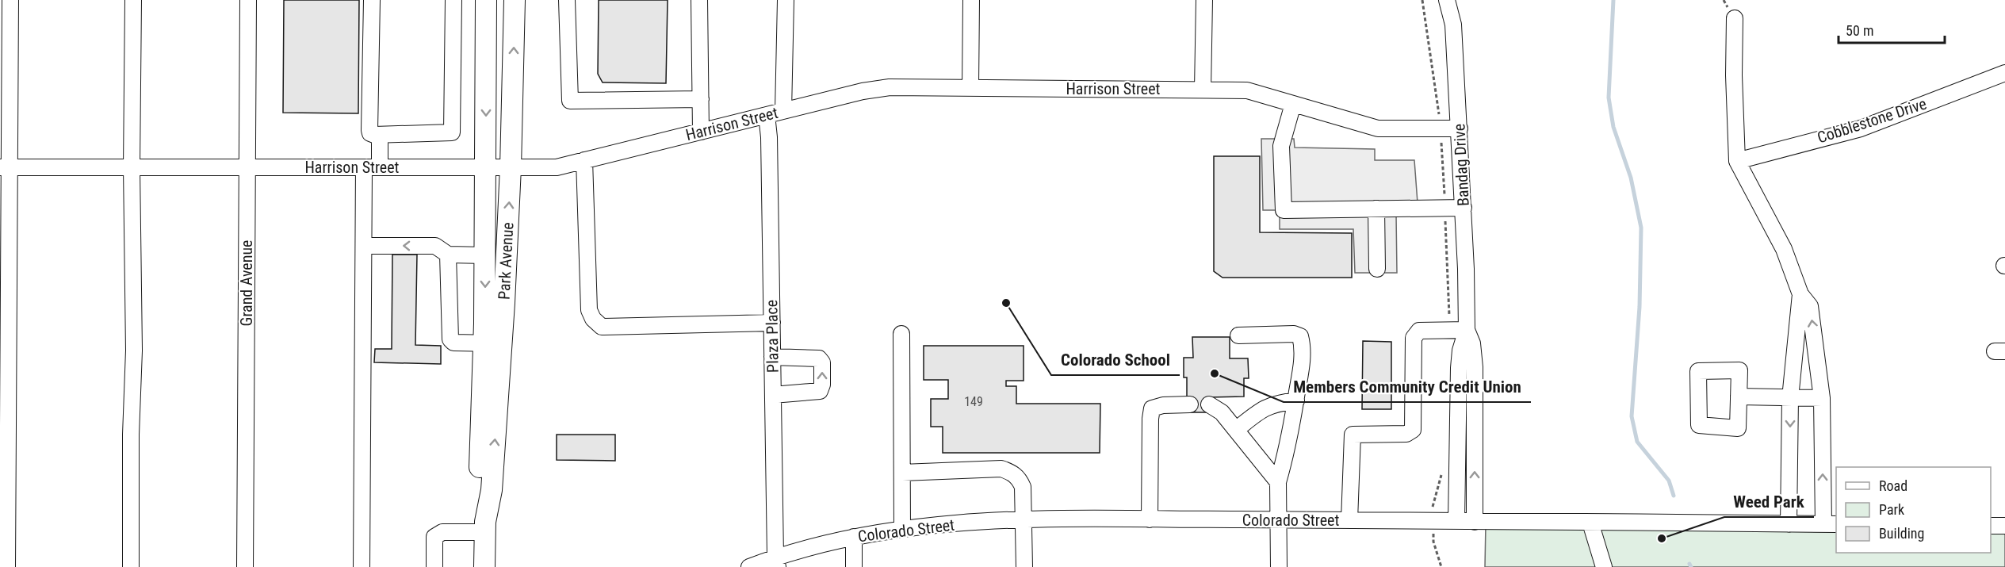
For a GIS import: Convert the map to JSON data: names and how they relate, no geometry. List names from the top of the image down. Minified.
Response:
{"streets":{"main road":["Park Avenue"],"street":["Harrison Street","Cobblestone Drive","Bandag Drive","Grand Avenue","Plaza Place","Colorado Street"]},"crossings":[["Harrison Street","Bandag Drive"],["Harrison Street","Park Avenue"],["Harrison Street","Grand Avenue"],["Harrison Street","Plaza Place"],["Bandag Drive","Colorado Street"],["Plaza Place","Colorado Street"]],"places":["Colorado School","Members Community Credit Union","Weed Park"],"house_numbers":["149"],"legend":["Road","Park","Building"],"scale_bar":"50 m"}
